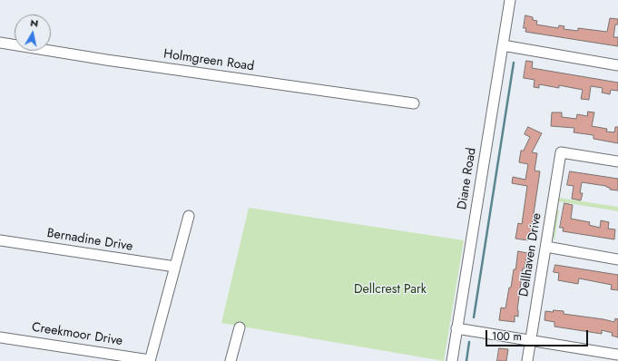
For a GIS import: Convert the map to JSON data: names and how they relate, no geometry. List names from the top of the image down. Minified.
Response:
{"streets":{"street":["Holmgreen Road","Diane Road","Bernadine Drive","Dellhaven Drive","Creekmoor Drive"]},"parks":["Dellcrest Park"],"scale_bar":"100 m","north":"top"}
